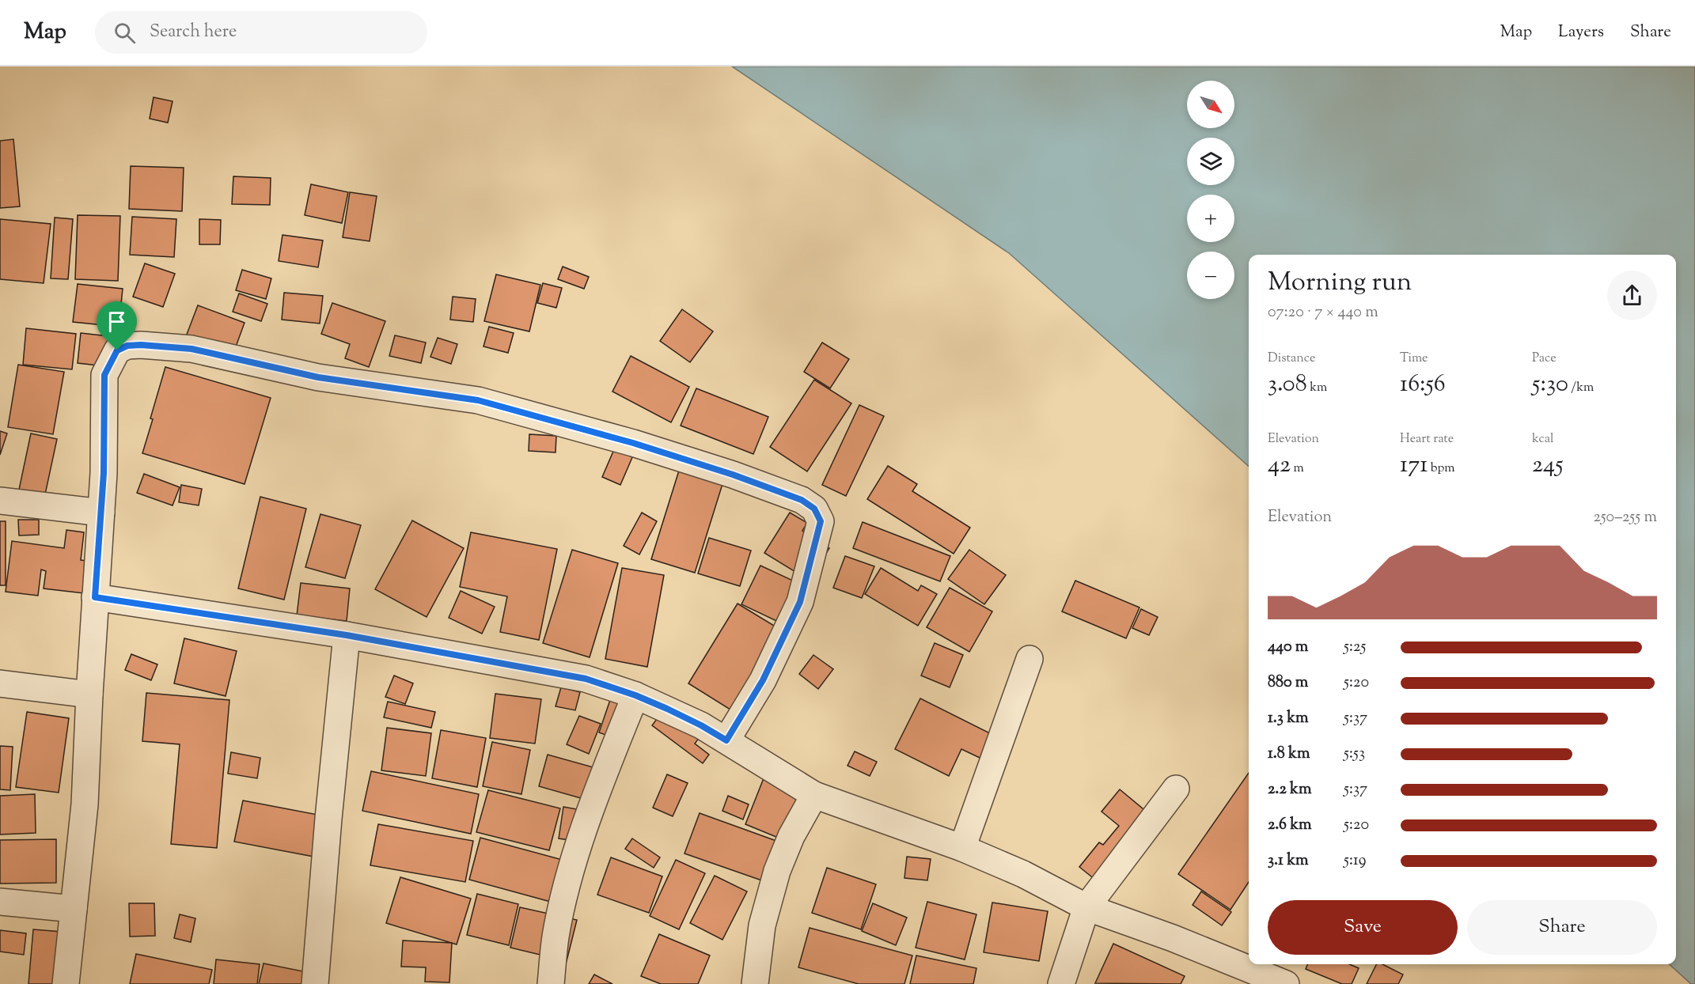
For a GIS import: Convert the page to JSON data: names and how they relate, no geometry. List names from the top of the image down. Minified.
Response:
{"north":"bottom right","page":{"header":"Map","search":"Search here","nav":["Map","Layers","Share"],"map_buttons":["+","−"],"heading":["Morning run","07:20 · 7 × 440 m"],"stats":[["Distance","3.08 km"],["Time","16:56"],["Pace","5:30 /km"],["Elevation","42 m"],["Heart rate","171 bpm"],["kcal","245"]],"chart":["Elevation","250–255 m"],"list":[{"name":"440 m","note":"5:25"},{"name":"880 m","note":"5:20"},{"name":"1.3 km","note":"5:37"},{"name":"1.8 km","note":"5:53"},{"name":"2.2 km","note":"5:37"},{"name":"2.6 km","note":"5:20"},{"name":"3.1 km","note":"5:19"}],"buttons":["Save","Share"]}}
